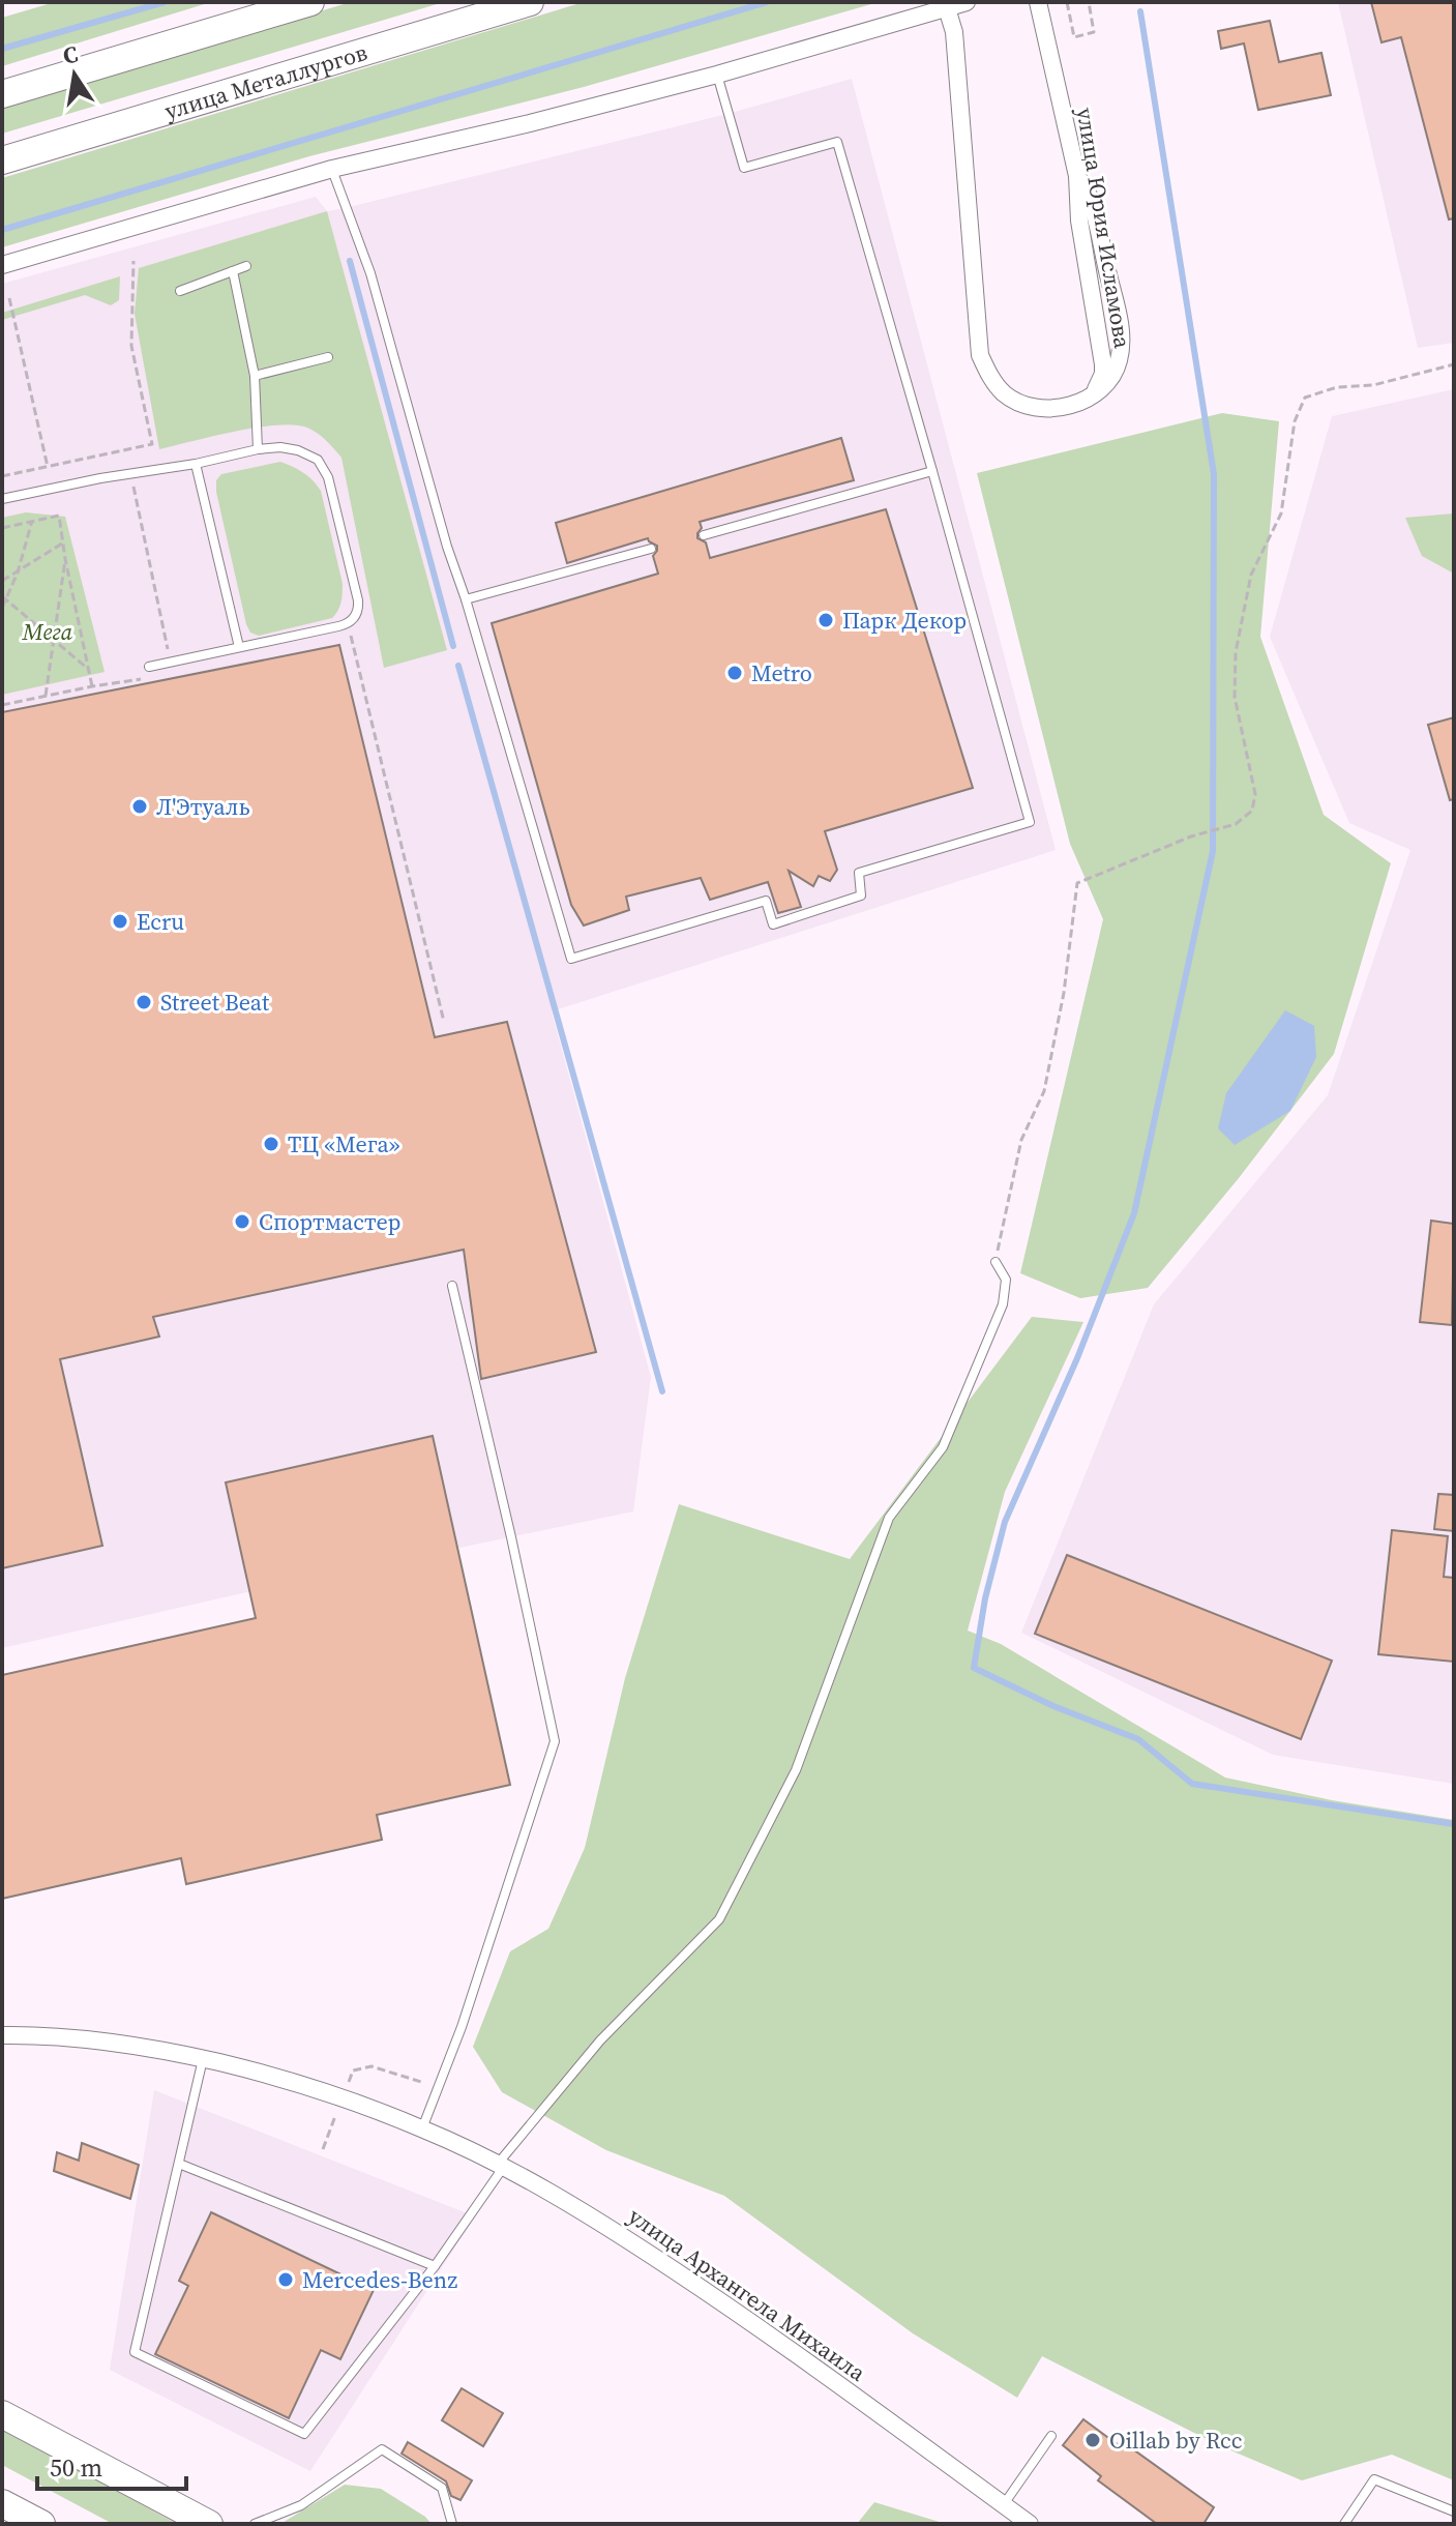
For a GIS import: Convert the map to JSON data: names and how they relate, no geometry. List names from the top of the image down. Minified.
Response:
{"streets":{"main road":["улица Металлургов"],"street":["улица Юрия Исламова","улица Архангела Михаила"]},"parks":["Мега"],"places":["Парк Декор","Metro","Л'Этуаль","Ecru","Street Beat","ТЦ «Мега»","Спортмастер","Mercedes-Benz","Oillab by Rcc"],"scale_bar":"50 m","north":"top"}
